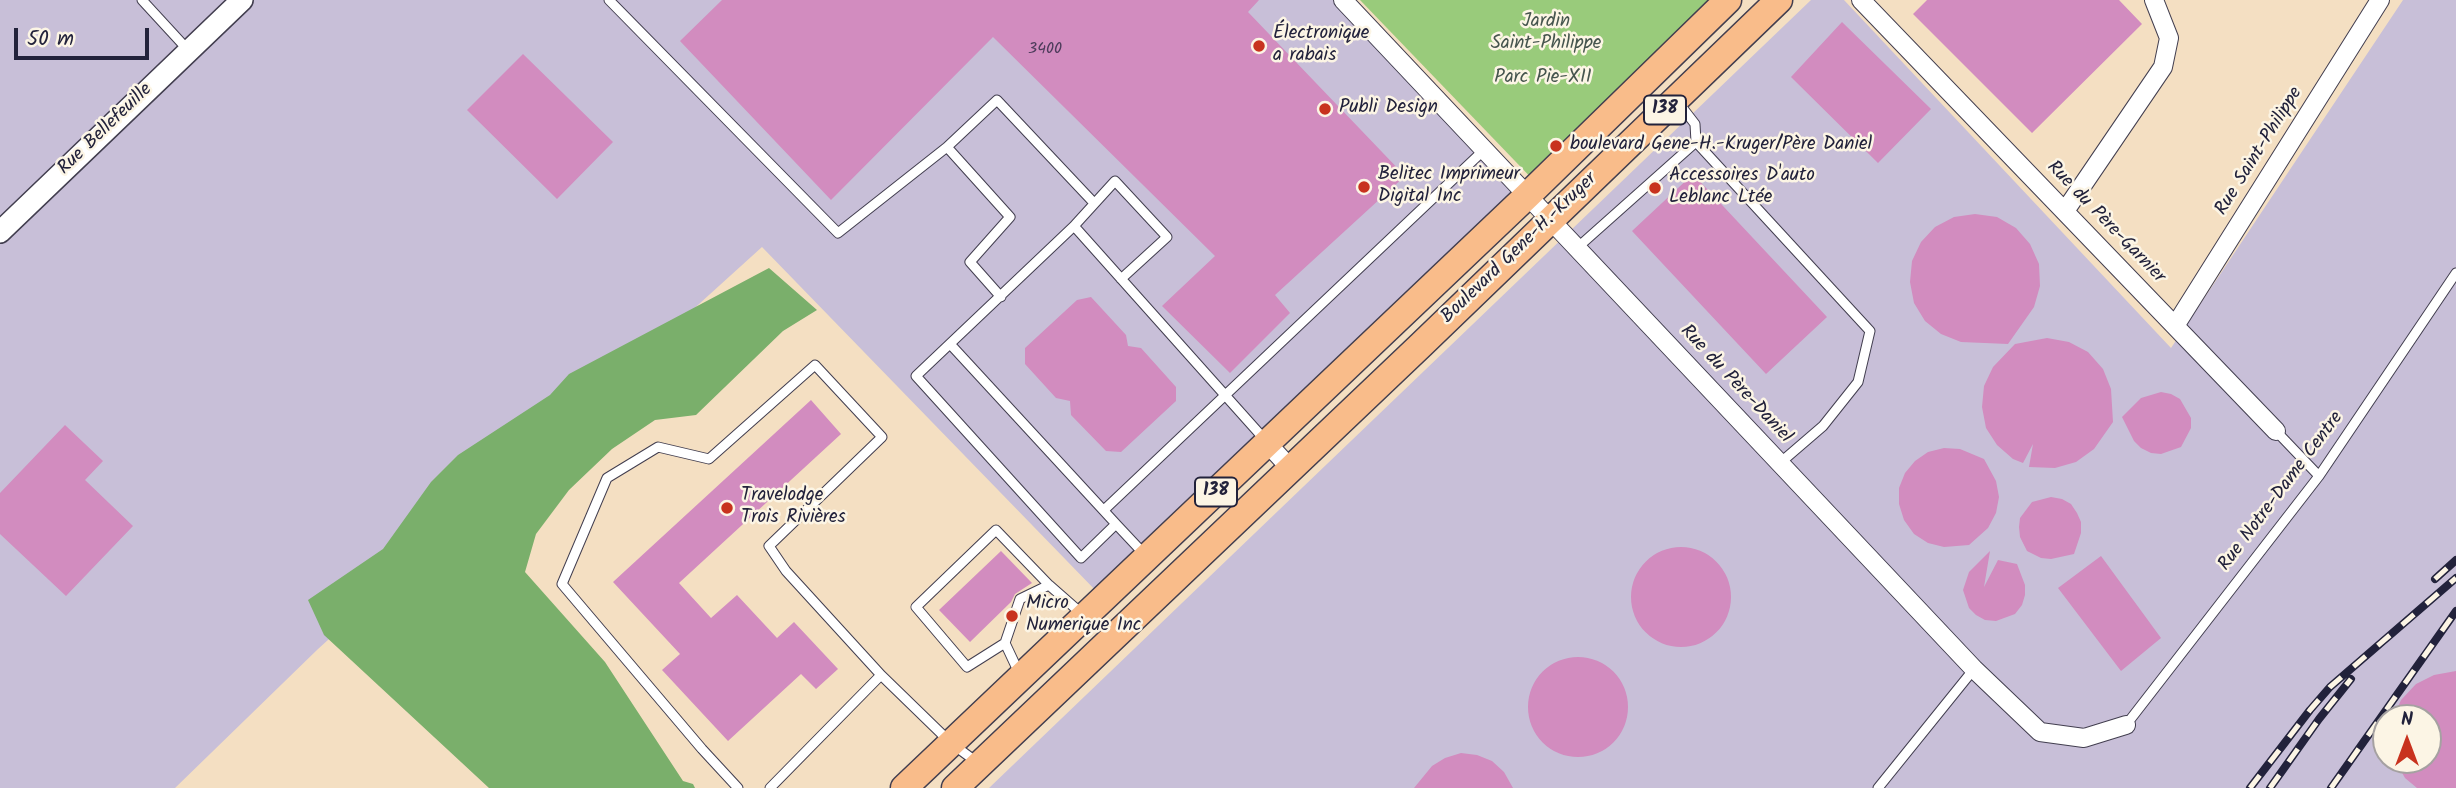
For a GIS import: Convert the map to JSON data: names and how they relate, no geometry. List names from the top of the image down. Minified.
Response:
{"streets":{"main road":["138","Boulevard Gene-H.-Kruger"],"street":["Rue Bellefeuille","Rue Saint-Philippe","Rue du Père-Garnier","Rue du Père-Daniel"],"lane":["Rue Notre-Dame Centre"]},"crossings":[["Rue Saint-Philippe","Rue du Père-Garnier"],["Rue du Père-Garnier","Rue Notre-Dame Centre"],["Boulevard Gene-H.-Kruger","Rue du Père-Daniel"],["Rue du Père-Daniel","Rue Notre-Dame Centre"]],"parks":["Jardin Saint-Philippe","Parc Pie-XII"],"places":["Électronique a rabais","Publi Design","boulevard Gene-H.-Kruger/Père Daniel","Belitec Imprimeur Digital Inc","Accessoires D'auto Leblanc Ltée","Travelodge Trois Rivières","Micro Numerique Inc"],"house_numbers":["3400"],"scale_bar":"50 m","north":"top"}
